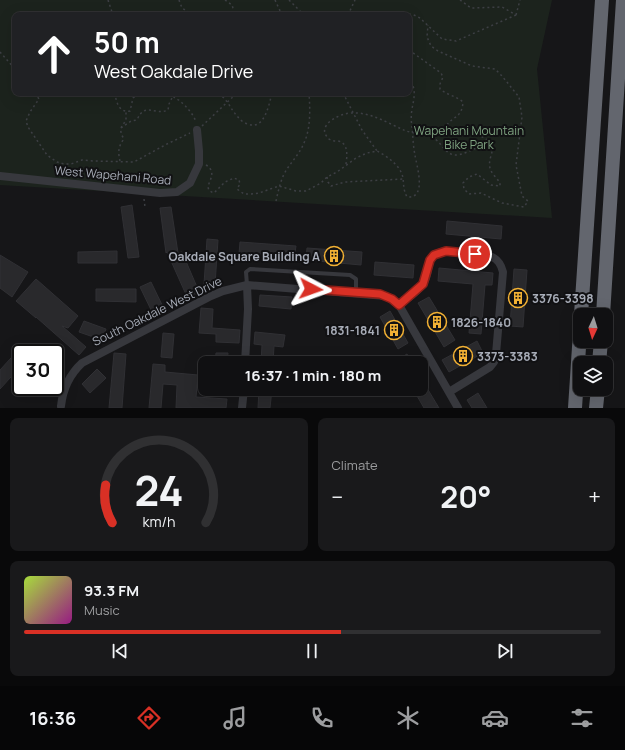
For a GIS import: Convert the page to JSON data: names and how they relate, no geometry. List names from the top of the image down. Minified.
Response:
{"streets":{"street":["West Wapehani Road","South Oakdale West Drive"]},"parks":["Wapehani Mountain Bike Park"],"places":{"building":["Oakdale Square Building A","3376-3398","1826-1840","1831-1841","3373-3383"]},"north":"bottom","page":{"turn":["50 m","West Oakdale Drive"],"limit":"30","trip":"16:37 · 1 min · 180 m","tile":"Climate","heat":["−","20°","+"],"song":["93.3 FM","Music"],"tabs":"16:36","gauge":["24","km/h"]}}
